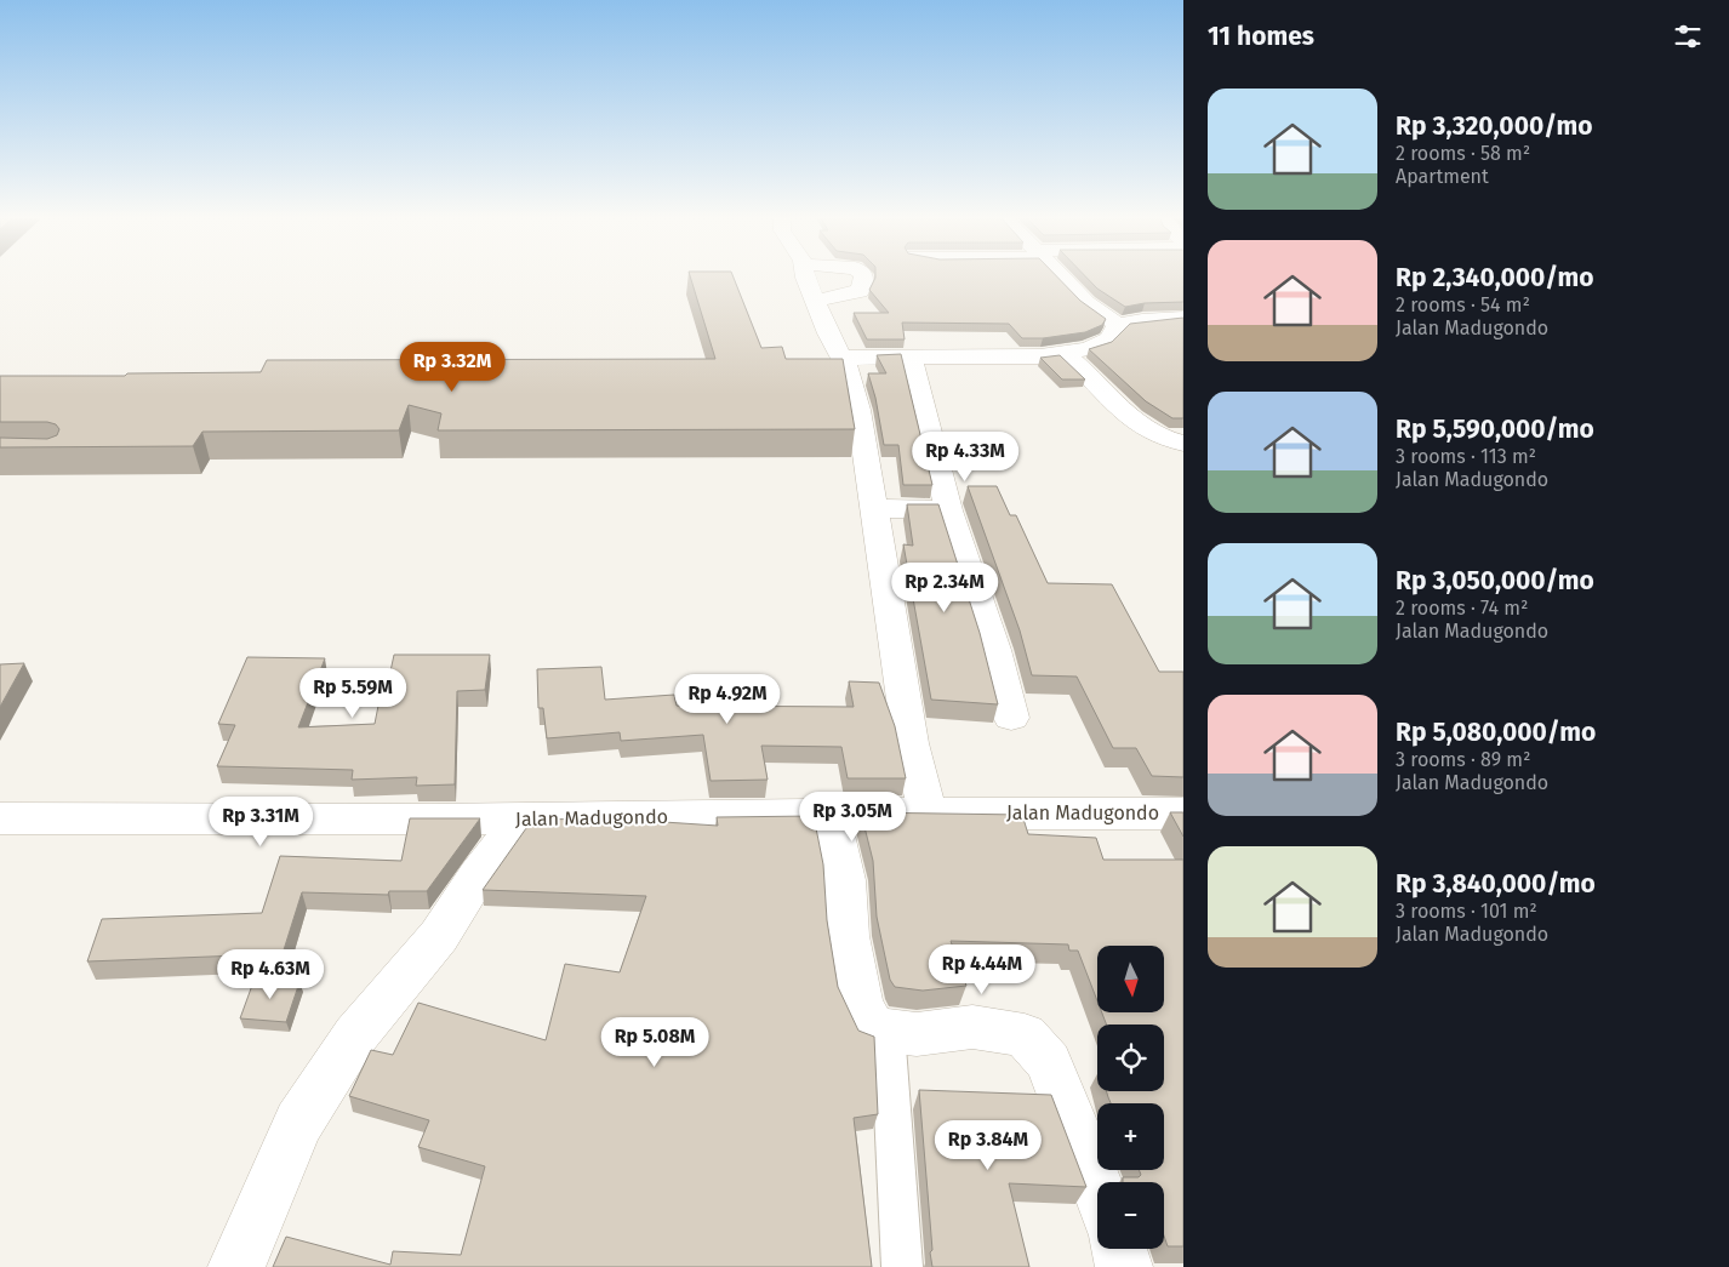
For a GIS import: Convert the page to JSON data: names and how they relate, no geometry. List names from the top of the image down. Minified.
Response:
{"streets":{"street":["Jalan Madugondo"]},"north":"bottom","page":{"heading":"11 homes","list":[{"name":"Rp 3,320,000/mo","note":"2 rooms · 58 m² · Apartment"},{"name":"Rp 2,340,000/mo","note":"2 rooms · 54 m² · Jalan Madugondo"},{"name":"Rp 5,590,000/mo","note":"3 rooms · 113 m² · Jalan Madugondo"},{"name":"Rp 3,050,000/mo","note":"2 rooms · 74 m² · Jalan Madugondo"},{"name":"Rp 5,080,000/mo","note":"3 rooms · 89 m² · Jalan Madugondo"},{"name":"Rp 3,840,000/mo","note":"3 rooms · 101 m² · Jalan Madugondo"}],"price":["Rp 3.32M","Rp 4.33M","Rp 2.34M","Rp 5.59M","Rp 4.92M","Rp 3.05M","Rp 3.31M","Rp 4.44M","Rp 4.63M","Rp 5.08M","Rp 3.84M"],"map_buttons":["+","−"]}}
